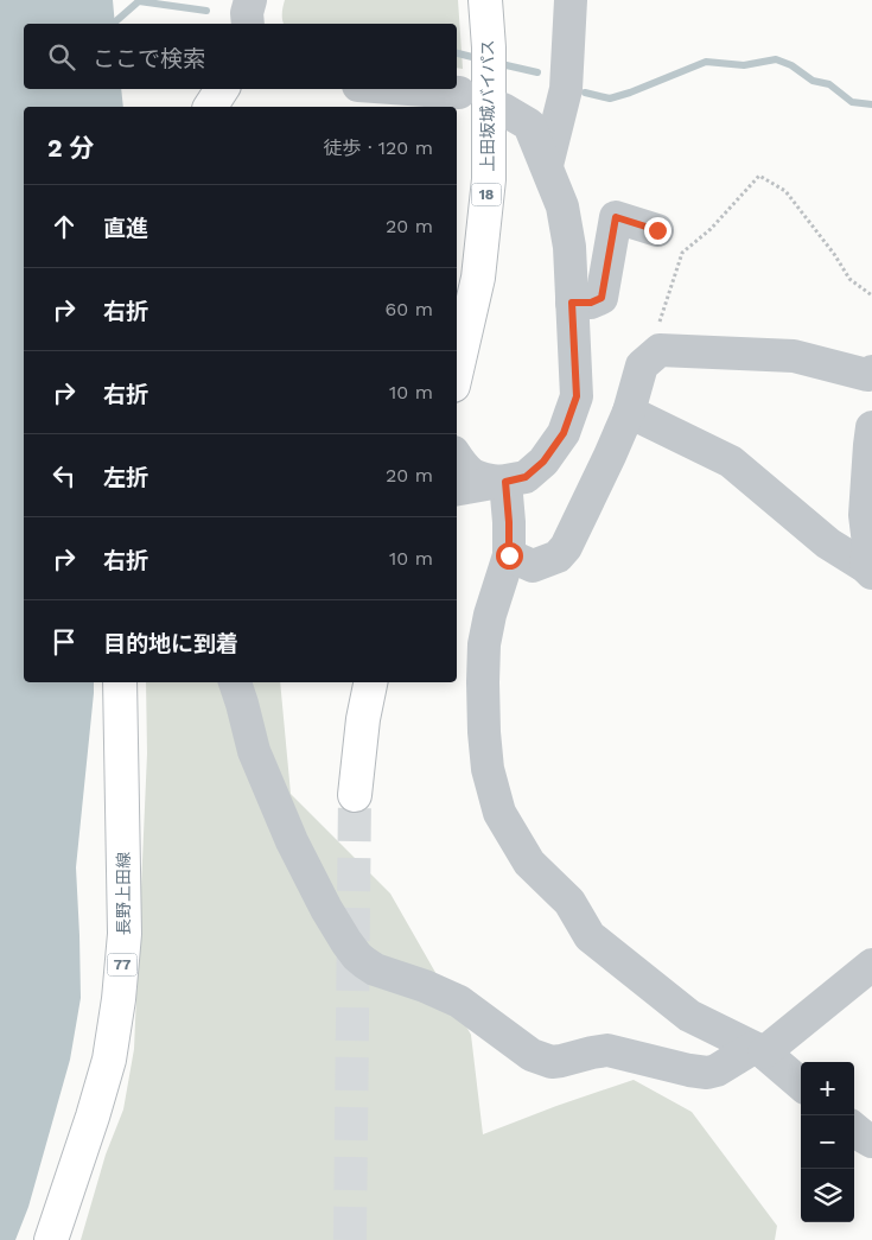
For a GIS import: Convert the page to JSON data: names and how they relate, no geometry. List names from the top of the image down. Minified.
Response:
{"streets":{"main road":["上田坂城バイパス","18","長野上田線","77"]},"page":{"search":"ここで検索","heading":["2 分","徒歩 · 120 m"],"list":[["直進","20 m"],["右折","60 m"],["右折","10 m"],["左折","20 m"],["右折","10 m"],"目的地に到着"],"map_buttons":["+","−"]}}
